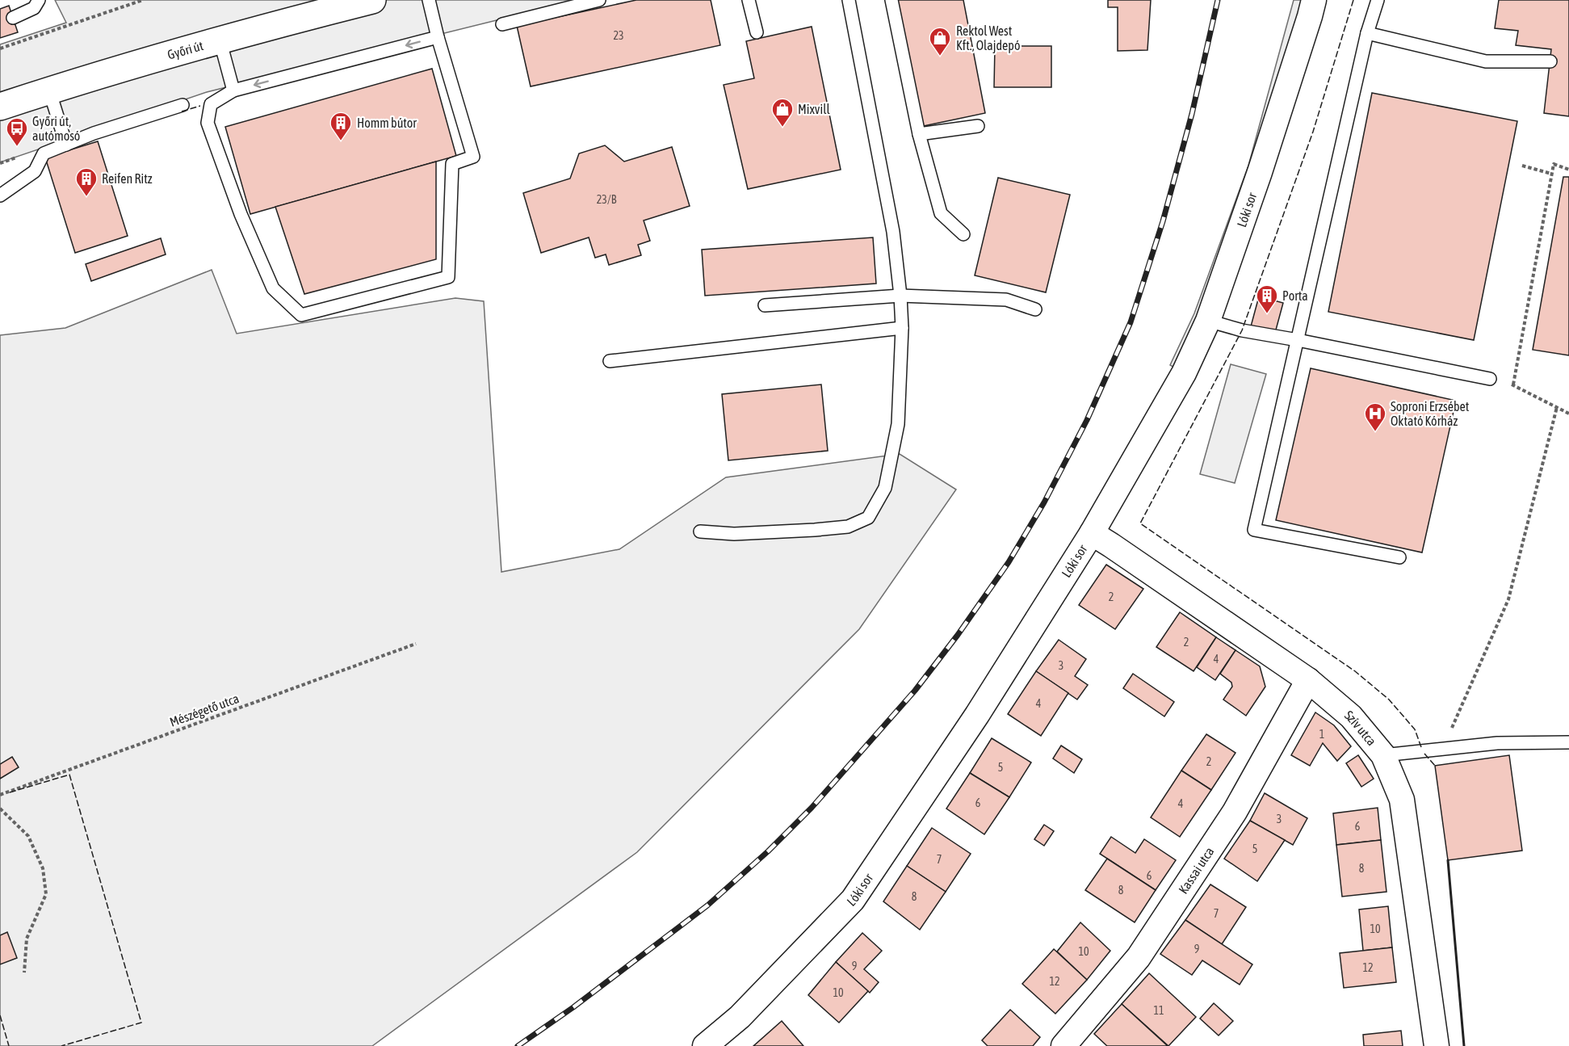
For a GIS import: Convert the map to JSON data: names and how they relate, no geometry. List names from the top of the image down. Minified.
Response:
{"streets":{"main road":["Győri út"],"street":["Lóki sor","Szív utca","Kassai utca"],"path":["Mészégető utca"]},"crossings":[["Lóki sor","Szív utca"],["Szív utca","Kassai utca"]],"places":{"shop":["Rektol West Kft., Olajdepó","Mixvill"],"building":["Homm bútor","Reifen Ritz","Porta"],"bus stop":["Győri út, autómosó"],"hospital":["Soproni Erzsébet Oktató Kórház"]},"house_numbers":["23","23/B","2","2","4","3","4","1","2","5","6","4","3","6","5","7","8","6","8","8","7","10","9","10","9","12","12","10","11"]}
